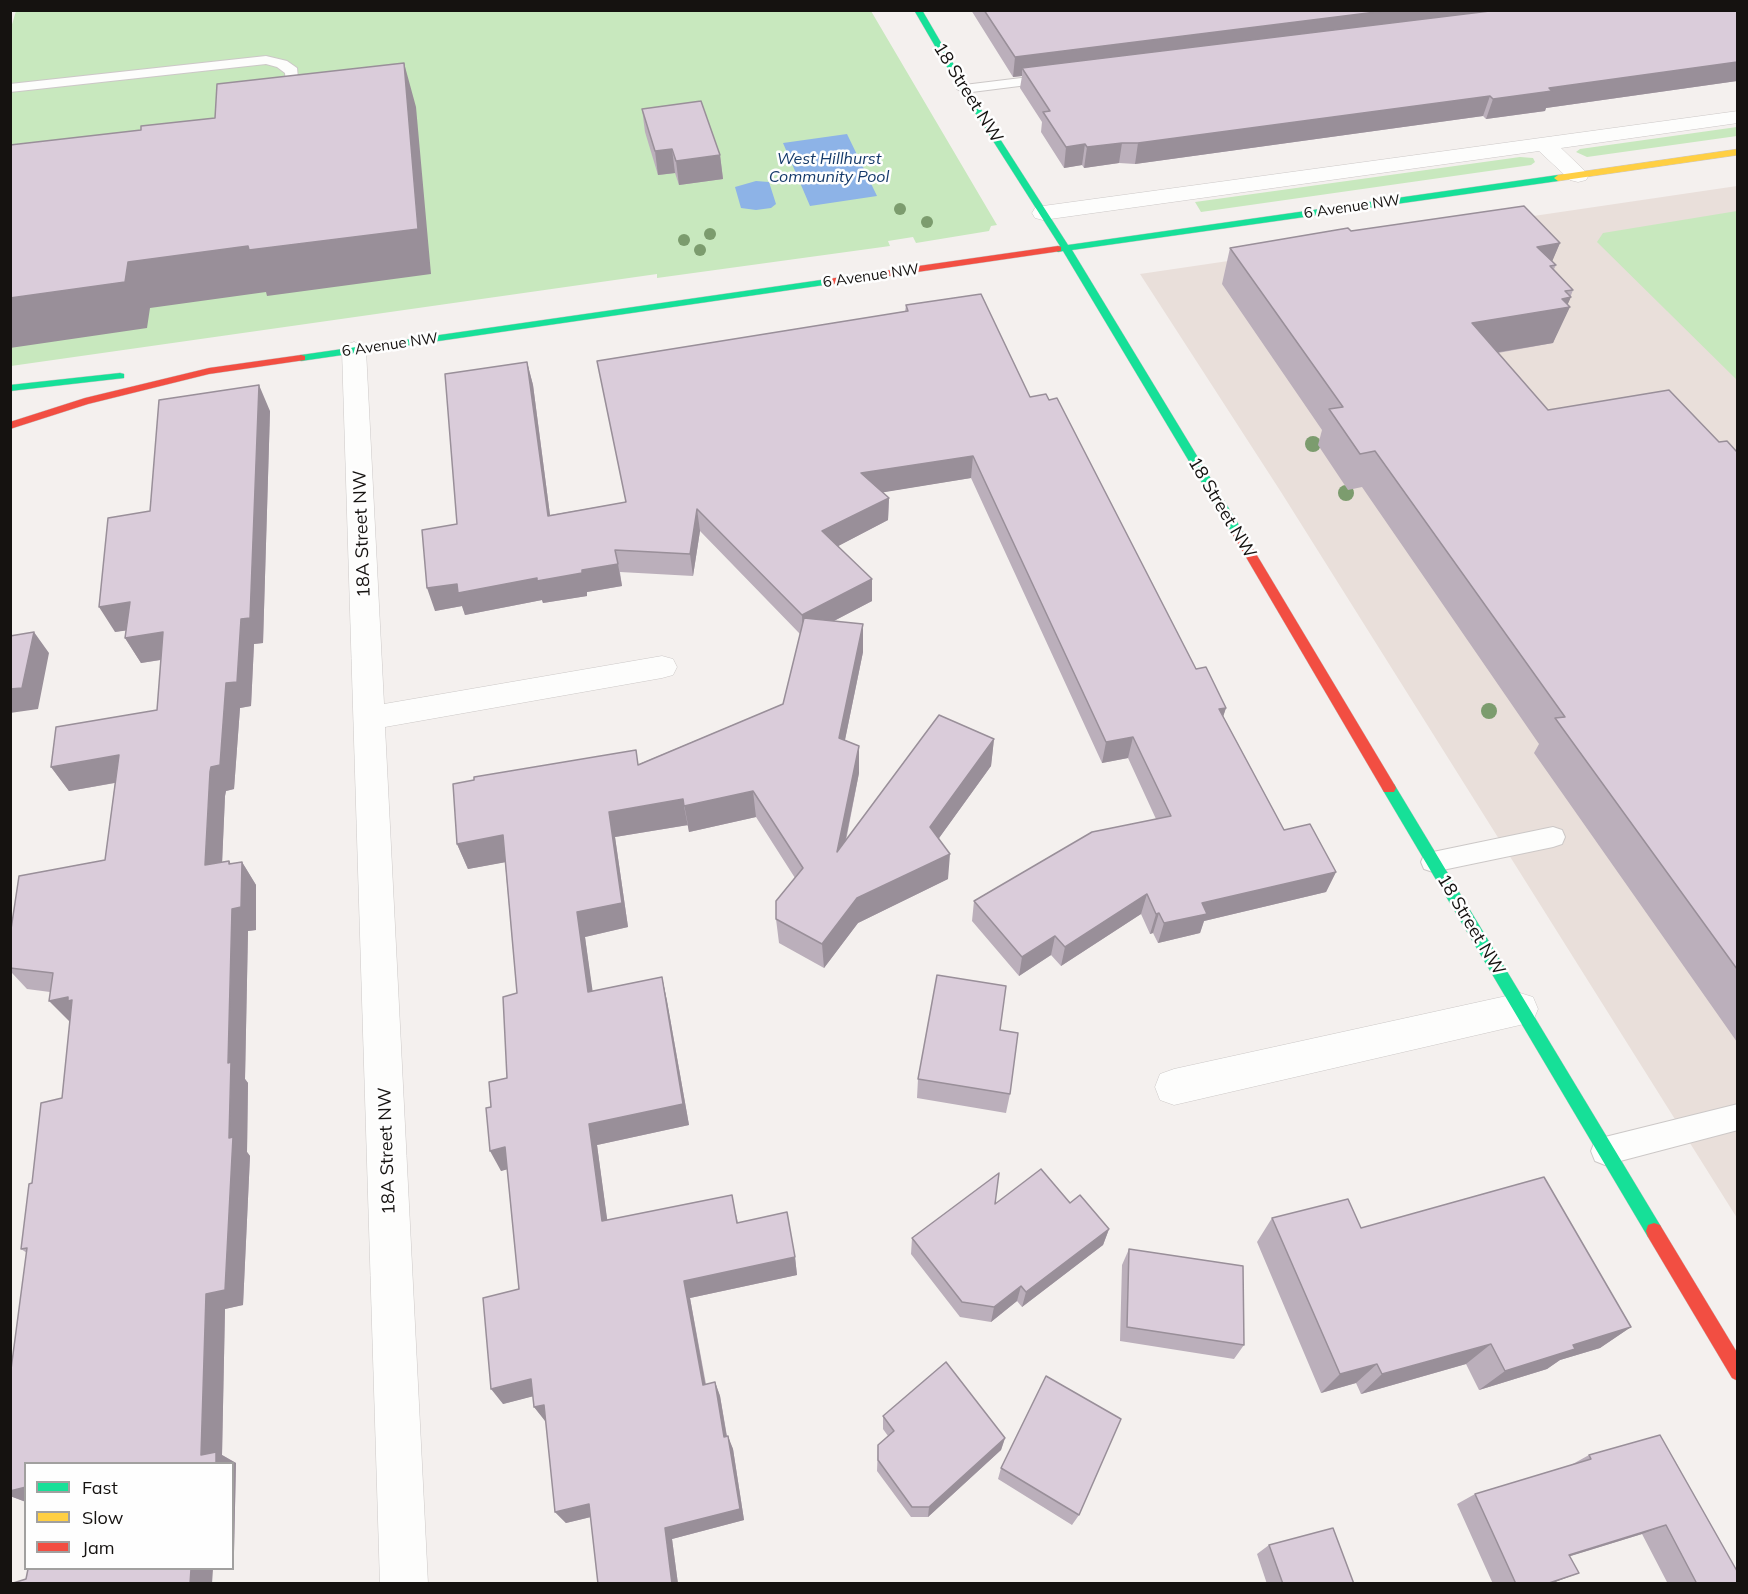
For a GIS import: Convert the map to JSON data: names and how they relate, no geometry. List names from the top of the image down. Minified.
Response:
{"streets":{"street":["18 Street NW","6 Avenue NW","18A Street NW"]},"crossings":[["18 Street NW","6 Avenue NW"],["6 Avenue NW","18A Street NW"]],"water":["West Hillhurst Community Pool"],"legend":["Fast","Slow","Jam"]}
